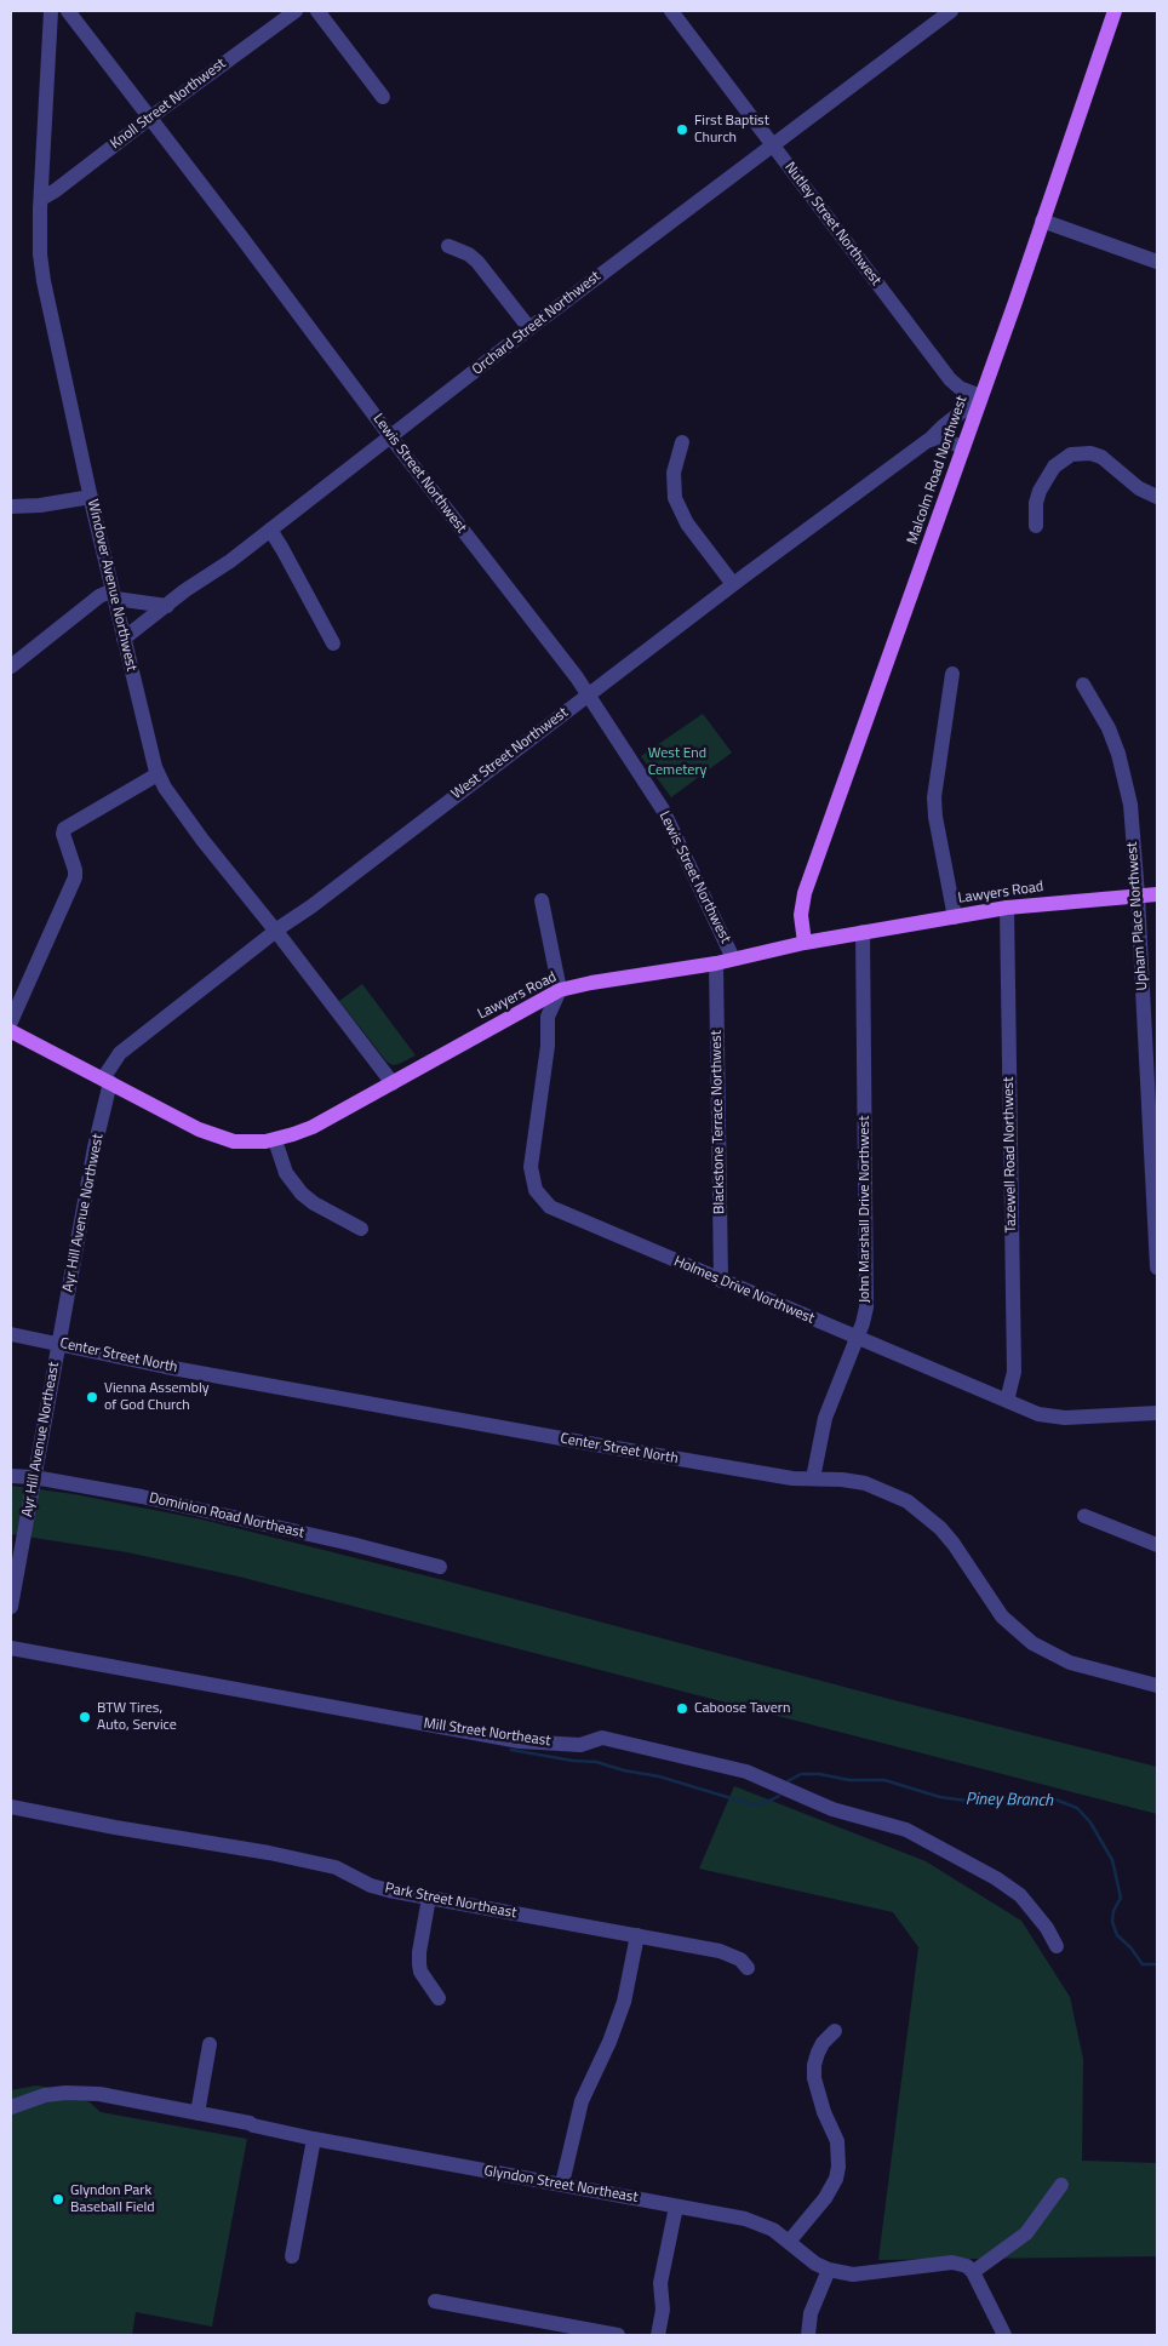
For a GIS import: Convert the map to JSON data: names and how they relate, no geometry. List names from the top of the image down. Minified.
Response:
{"streets":{"main road":["Malcolm Road Northwest","Lawyers Road"],"street":["Knoll Street Northwest","Nutley Street Northwest","Orchard Street Northwest","Lewis Street Northwest","Windover Avenue Northwest","West Street Northwest","Upham Place Northwest","Blackstone Terrace Northwest","Tazewell Road Northwest","John Marshall Drive Northwest","Ayr Hill Avenue Northwest","Holmes Drive Northwest","Center Street North","Ayr Hill Avenue Northeast","Dominion Road Northeast","Mill Street Northeast","Park Street Northeast","Glyndon Street Northeast"]},"crossings":[["Knoll Street Northwest","Lewis Street Northwest"],["Knoll Street Northwest","Windover Avenue Northwest"],["Nutley Street Northwest","Orchard Street Northwest"],["Nutley Street Northwest","Malcolm Road Northwest"],["Nutley Street Northwest","West Street Northwest"],["Orchard Street Northwest","Lewis Street Northwest"],["Orchard Street Northwest","Windover Avenue Northwest"],["Malcolm Road Northwest","West Street Northwest"],["Malcolm Road Northwest","Lawyers Road"],["Lewis Street Northwest","West Street Northwest"],["Lewis Street Northwest","Lawyers Road"],["Windover Avenue Northwest","West Street Northwest"],["Windover Avenue Northwest","Lawyers Road"],["West Street Northwest","Lawyers Road"],["West Street Northwest","Ayr Hill Avenue Northwest"],["Lawyers Road","Upham Place Northwest"],["Lawyers Road","Blackstone Terrace Northwest"],["Lawyers Road","Tazewell Road Northwest"],["Lawyers Road","John Marshall Drive Northwest"],["Lawyers Road","Ayr Hill Avenue Northwest"],["Lawyers Road","Holmes Drive Northwest"],["Blackstone Terrace Northwest","Holmes Drive Northwest"],["Tazewell Road Northwest","Holmes Drive Northwest"],["John Marshall Drive Northwest","Holmes Drive Northwest"],["John Marshall Drive Northwest","Center Street North"],["Ayr Hill Avenue Northwest","Center Street North"],["Ayr Hill Avenue Northwest","Ayr Hill Avenue Northeast"],["Center Street North","Ayr Hill Avenue Northeast"],["Ayr Hill Avenue Northeast","Dominion Road Northeast"]],"water":["Piney Branch"],"parks":["West End Cemetery"],"places":["First Baptist Church","Vienna Assembly of God Church","Caboose Tavern","BTW Tires, Auto, Service","Glyndon Park Baseball Field"]}
